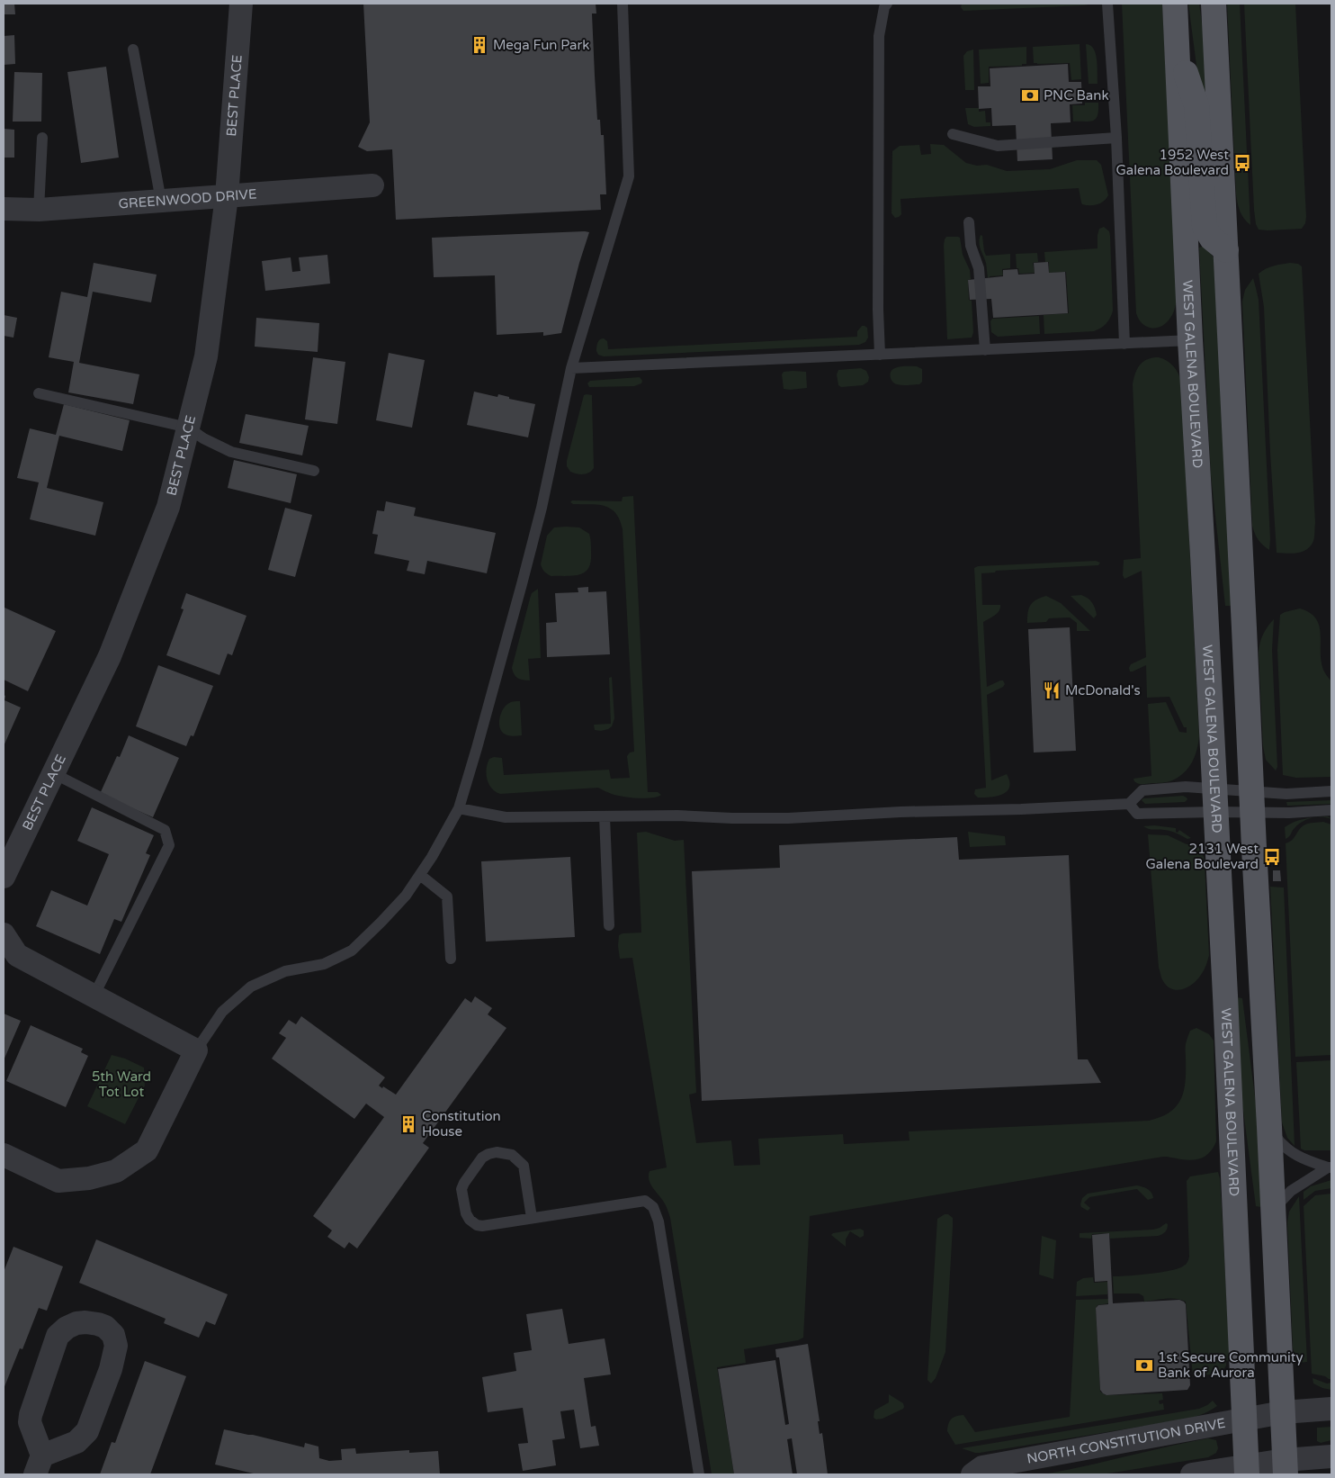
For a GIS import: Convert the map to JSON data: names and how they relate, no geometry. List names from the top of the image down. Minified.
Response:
{"streets":{"main road":["WEST GALENA BOULEVARD"],"street":["BEST PLACE","GREENWOOD DRIVE","NORTH CONSTITUTION DRIVE"]},"crossings":[["BEST PLACE","GREENWOOD DRIVE"],["WEST GALENA BOULEVARD","NORTH CONSTITUTION DRIVE"]],"parks":["5th Ward Tot Lot"],"places":{"building":["Mega Fun Park","Constitution House"],"bank":["PNC Bank","1st Secure Community Bank of Aurora"],"bus stop":["1952 West Galena Boulevard","2131 West Galena Boulevard"],"restaurant":["McDonald's"]}}
